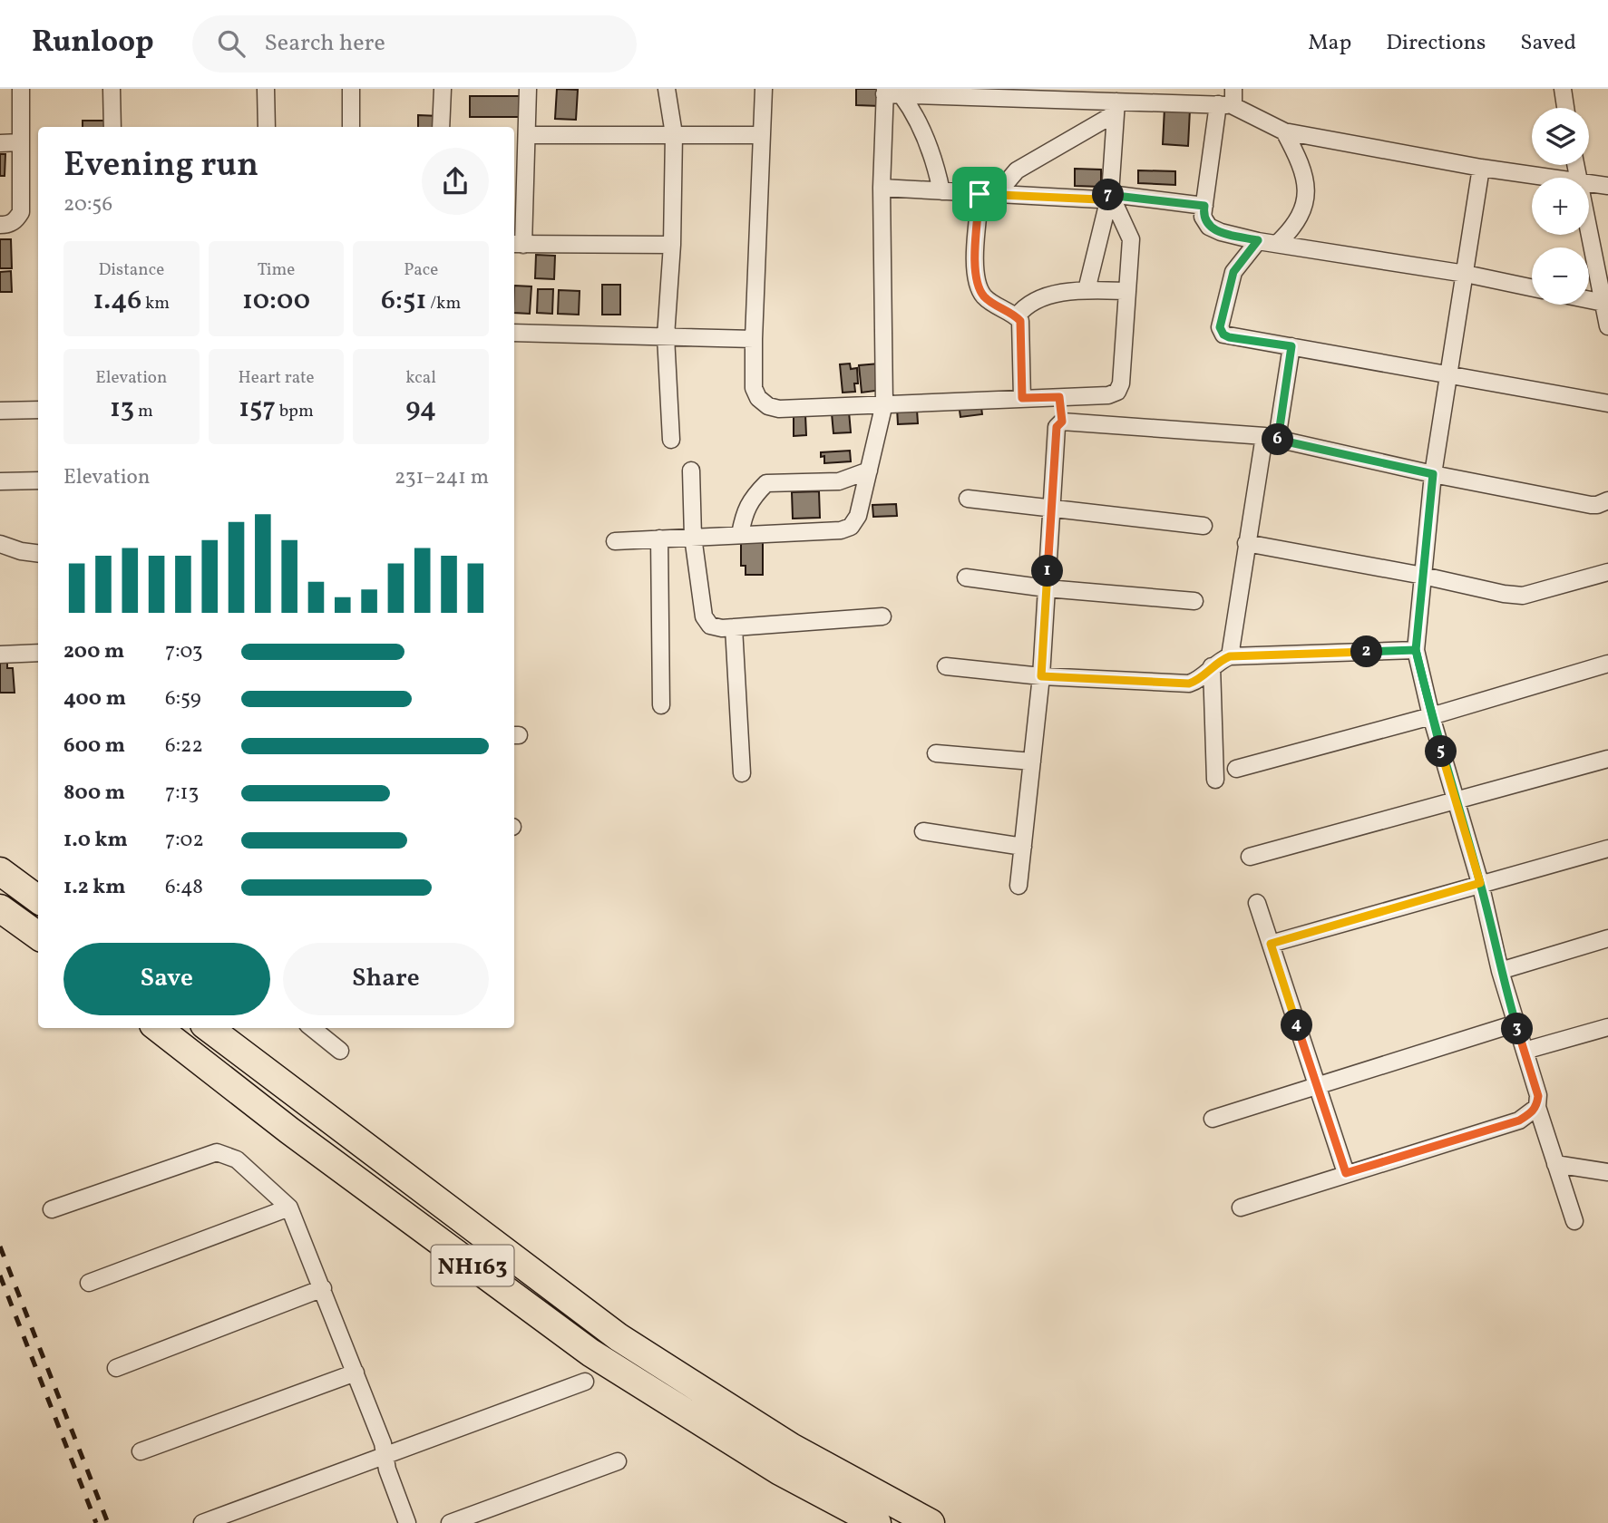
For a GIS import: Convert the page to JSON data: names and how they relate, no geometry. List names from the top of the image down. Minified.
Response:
{"streets":{"highway":["NH163"]},"page":{"header":"Runloop","search":"Search here","nav":["Map","Directions","Saved"],"map_buttons":["+","−"],"heading":["Evening run","20:56"],"pins":["7","6","1","2","5","4","3"],"stats":[["Distance","1.46 km"],["Time","10:00"],["Pace","6:51 /km"],["Elevation","13 m"],["Heart rate","157 bpm"],["kcal","94"]],"chart":["Elevation","231–241 m"],"list":[{"name":"200 m","note":"7:03"},{"name":"400 m","note":"6:59"},{"name":"600 m","note":"6:22"},{"name":"800 m","note":"7:13"},{"name":"1.0 km","note":"7:02"},{"name":"1.2 km","note":"6:48"}],"buttons":["Save","Share"]}}
